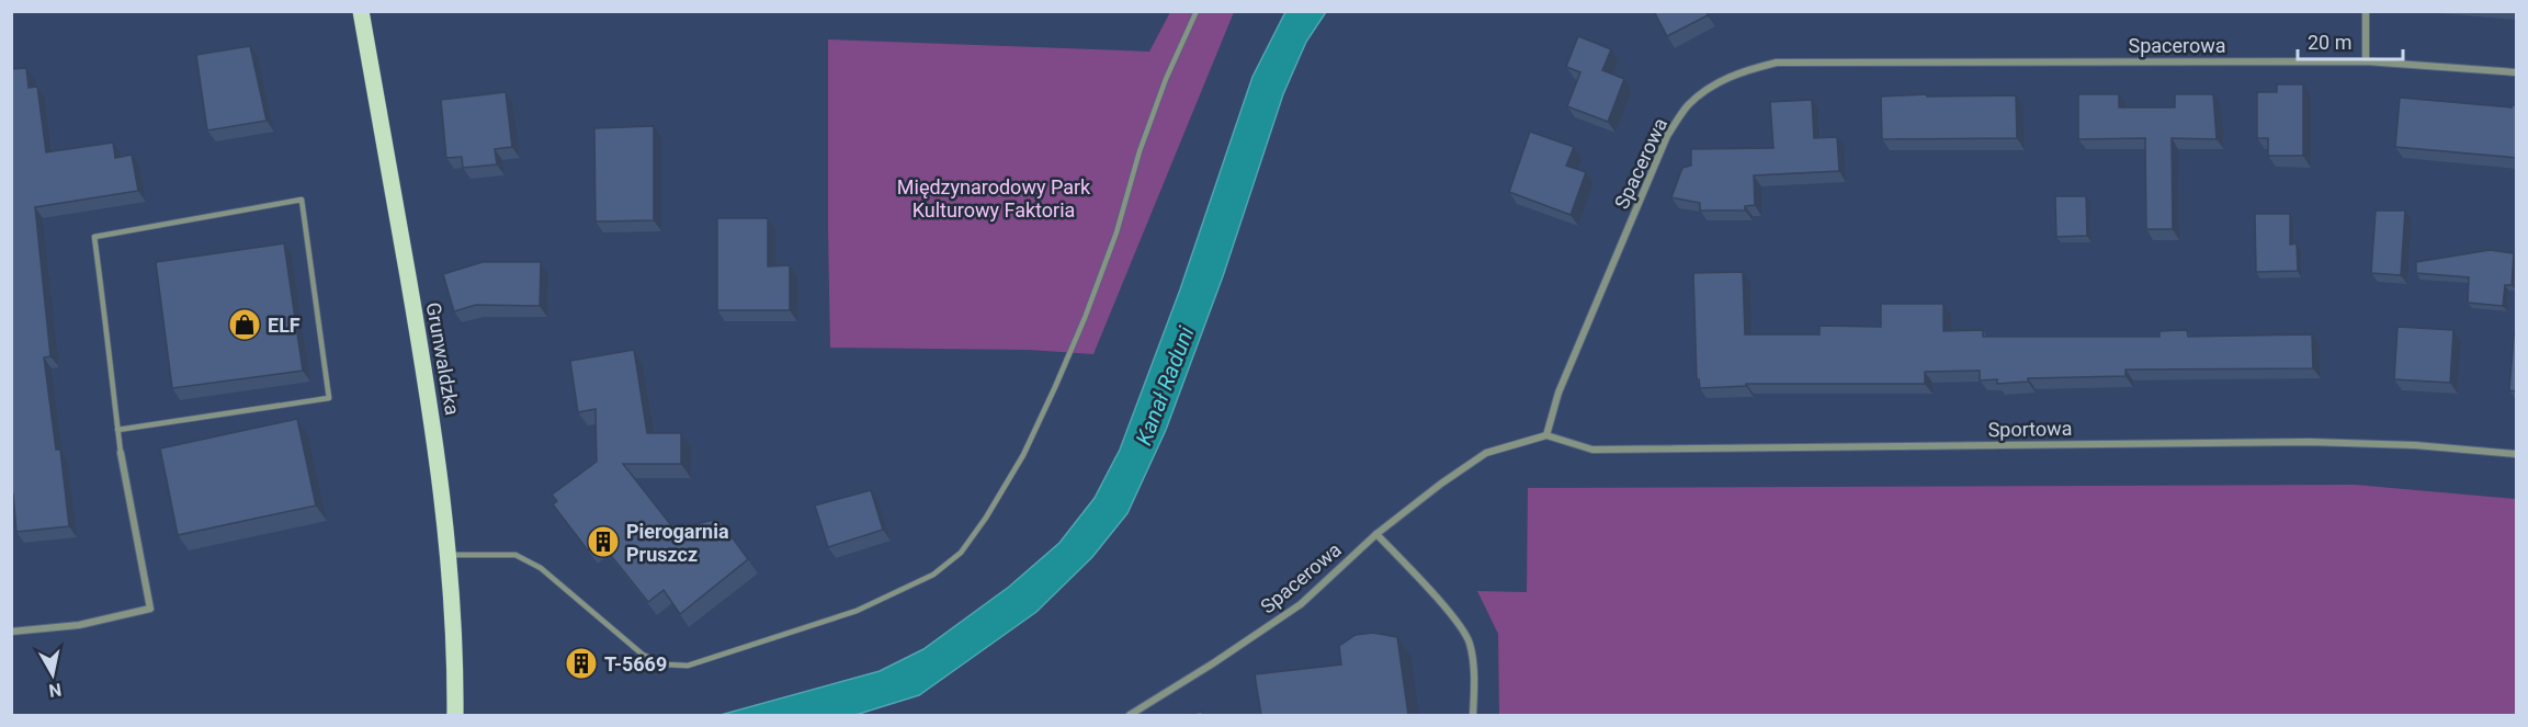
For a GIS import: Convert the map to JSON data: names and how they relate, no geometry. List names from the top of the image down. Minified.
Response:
{"streets":{"main road":["Grunwaldzka"],"street":["Spacerowa","Sportowa"]},"crossings":[["Spacerowa","Sportowa"]],"water":["Kanał Raduni"],"parks":["Międzynarodowy Park Kulturowy Faktoria"],"places":{"shop":["ELF"],"building":["Pierogarnia Pruszcz","T-5669"]},"scale_bar":"20 m","north":"bottom"}
